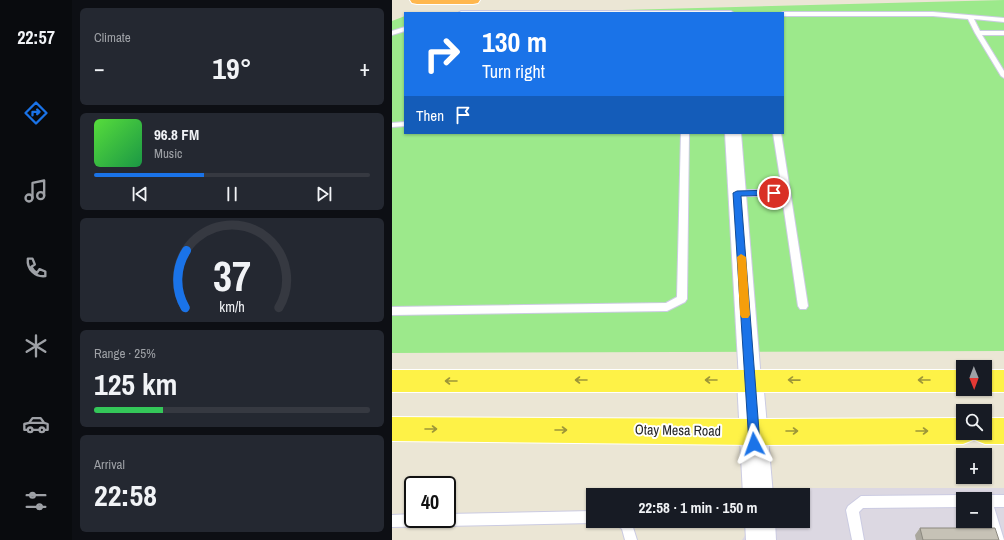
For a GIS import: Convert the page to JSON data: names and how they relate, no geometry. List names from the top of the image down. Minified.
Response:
{"streets":{"main road":["Otay Mesa Road"]},"north":"bottom","page":{"tabs":"22:57","tile":["Climate",["Range · 25%","125 km"],["Arrival","22:58"]],"turn":["130 m","Turn right"],"heat":["−","19°","+"],"then":"Then","song":["96.8 FM","Music"],"map_buttons":["+","−"],"limit":"40","trip":"22:58 · 1 min · 150 m","gauge":["37","km/h"]}}
